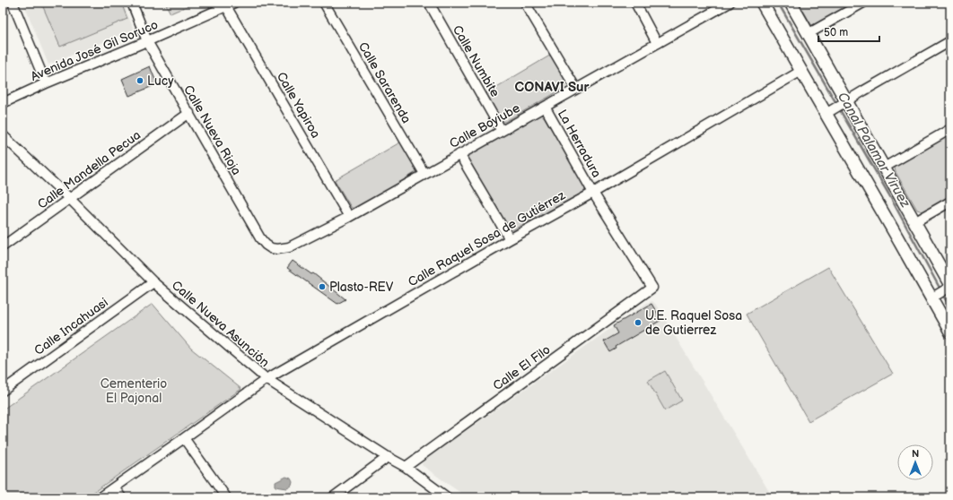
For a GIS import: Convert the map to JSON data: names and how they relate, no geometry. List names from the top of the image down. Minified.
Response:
{"streets":{"street":["Avenida José Gil Soruco","Calle Numbite","Calle Sararenda","Calle Yapiroa","Calle Boyiube","Calle Nueva Rioja","La Herradura","Calle Mandella Pecua","Calle Raquel Sosa de Gutiérrez","Calle Nueva Asunción","Calle Incahuasi","Calle El Filo"]},"crossings":[["Avenida José Gil Soruco","Calle Yapiroa"],["Avenida José Gil Soruco","Calle Nueva Rioja"],["Calle Numbite","Calle Boyiube"],["Calle Sararenda","Calle Boyiube"],["Calle Yapiroa","Calle Boyiube"],["Calle Boyiube","Calle Nueva Rioja"],["Calle Boyiube","La Herradura"],["Calle Nueva Rioja","Calle Mandella Pecua"],["La Herradura","Calle Raquel Sosa de Gutiérrez"],["La Herradura","Calle El Filo"],["Calle Mandella Pecua","Calle Nueva Asunción"],["Calle Raquel Sosa de Gutiérrez","Calle Nueva Asunción"],["Calle Nueva Asunción","Calle Incahuasi"],["Calle Nueva Asunción","Calle El Filo"]],"districts":["CONAVI Sur"],"water":["Canal Palamar Viruez"],"parks":["Cementerio El Pajonal"],"places":["Lucy","Plasto-REV","U.E. Raquel Sosa de Gutierrez"],"scale_bar":"50 m","north":"top"}
